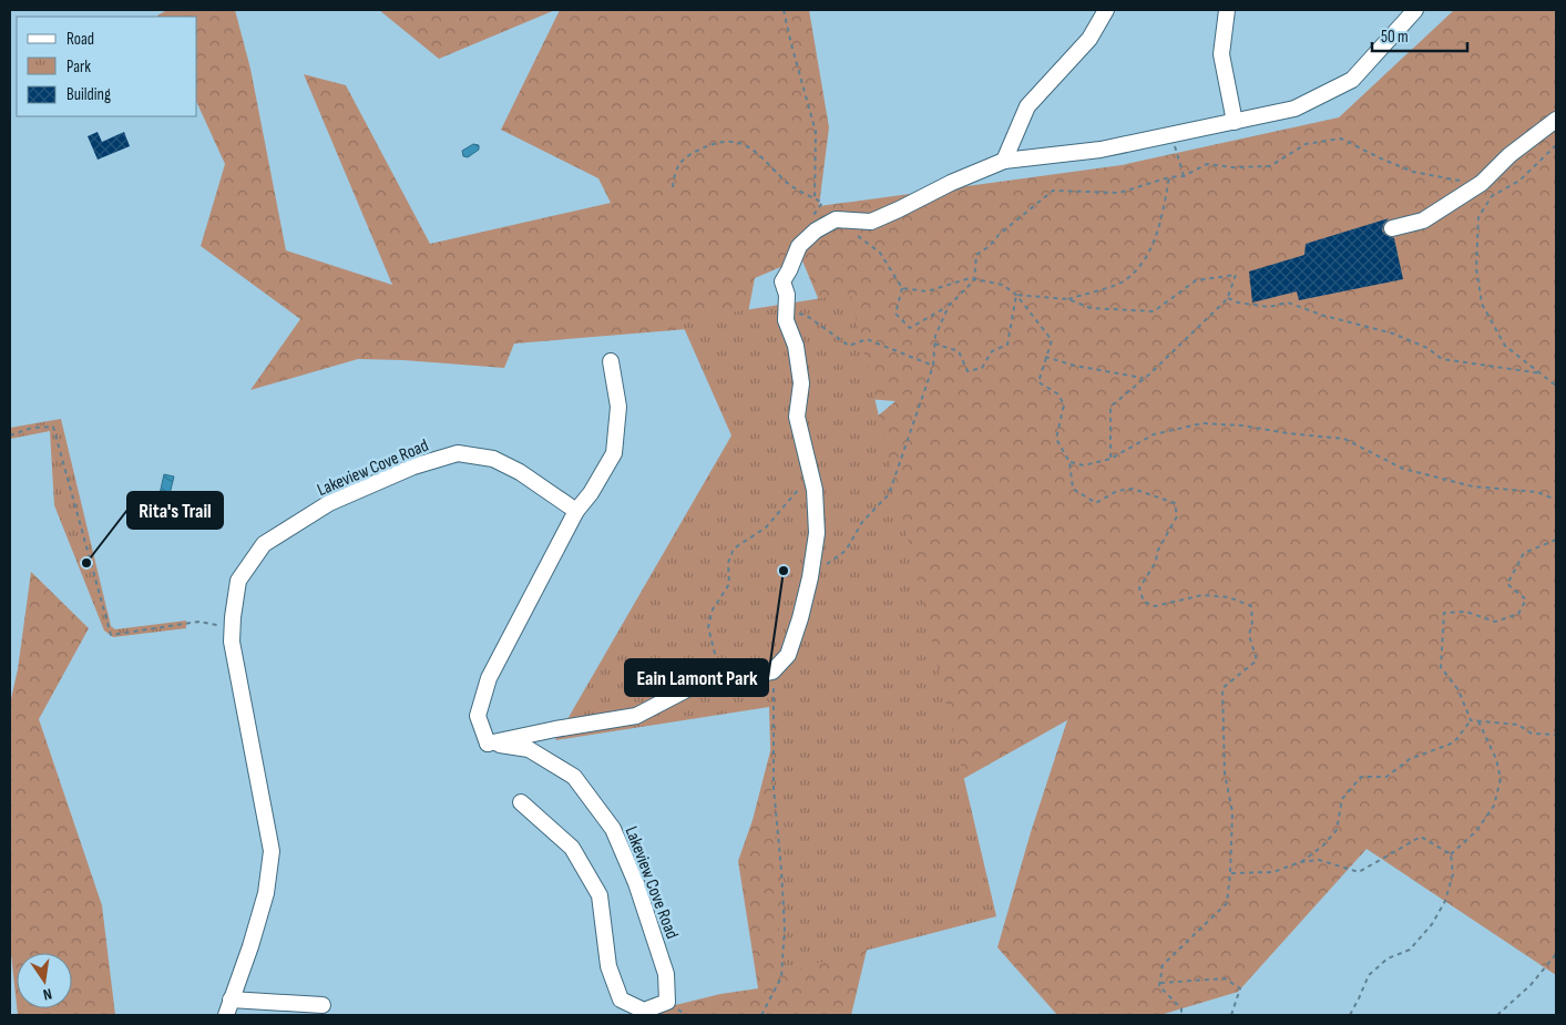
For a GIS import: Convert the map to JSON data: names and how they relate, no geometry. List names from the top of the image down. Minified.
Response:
{"streets":{"street":["Lakeview Cove Road"]},"places":["Rita's Trail","Eain Lamont Park"],"legend":["Road","Park","Building"],"scale_bar":"50 m","north":"bottom"}
